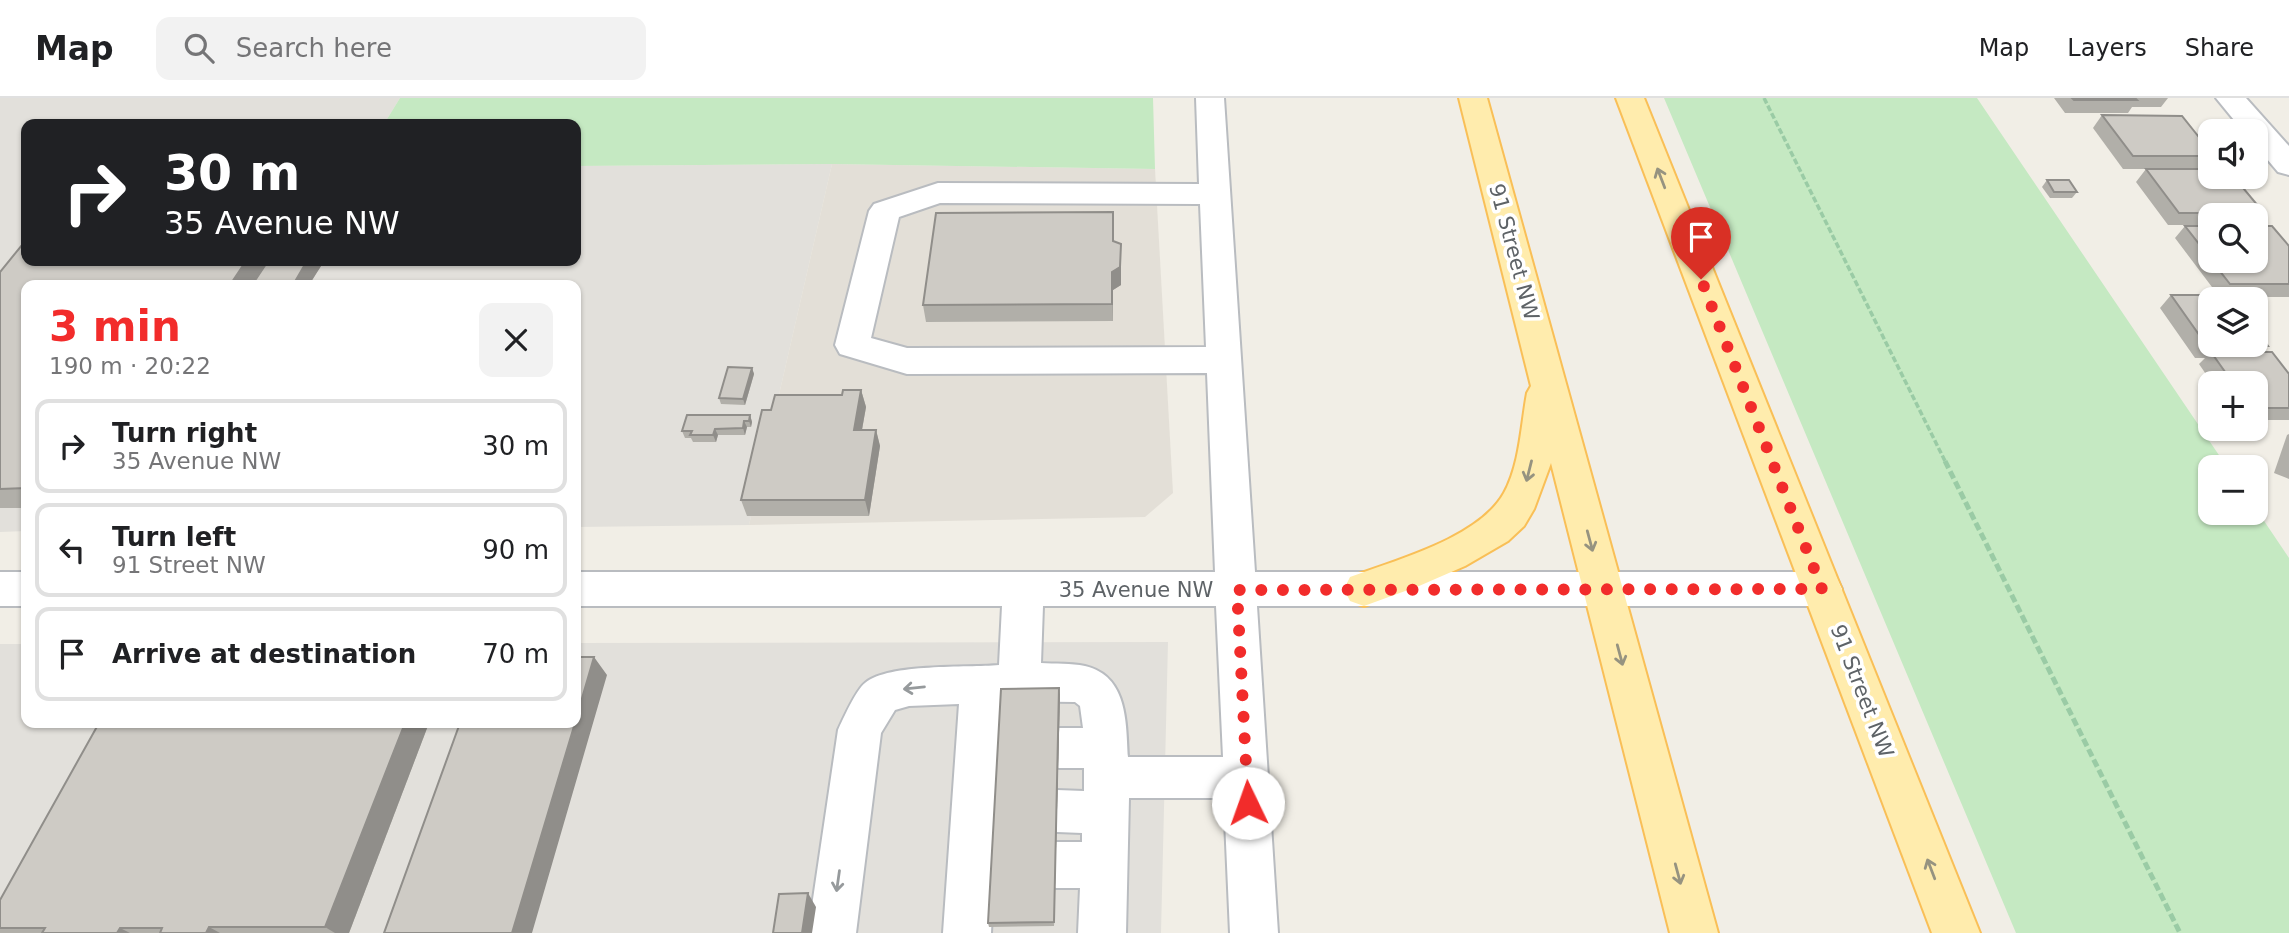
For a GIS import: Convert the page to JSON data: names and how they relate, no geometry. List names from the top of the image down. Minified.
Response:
{"streets":{"main road":["91 Street NW"],"street":["35 Avenue NW"]},"crossings":[["91 Street NW","35 Avenue NW"]],"page":{"header":"Map","search":"Search here","nav":["Map","Layers","Share"],"map_buttons":["+","−"],"turn":["30 m","35 Avenue NW"],"heading":["3 min","190 m · 20:22"],"list":[{"name":"Turn right","note":"35 Avenue NW","value":"30 m"},{"name":"Turn left","note":"91 Street NW","value":"90 m"},{"name":"Arrive at destination","value":"70 m"}]}}
